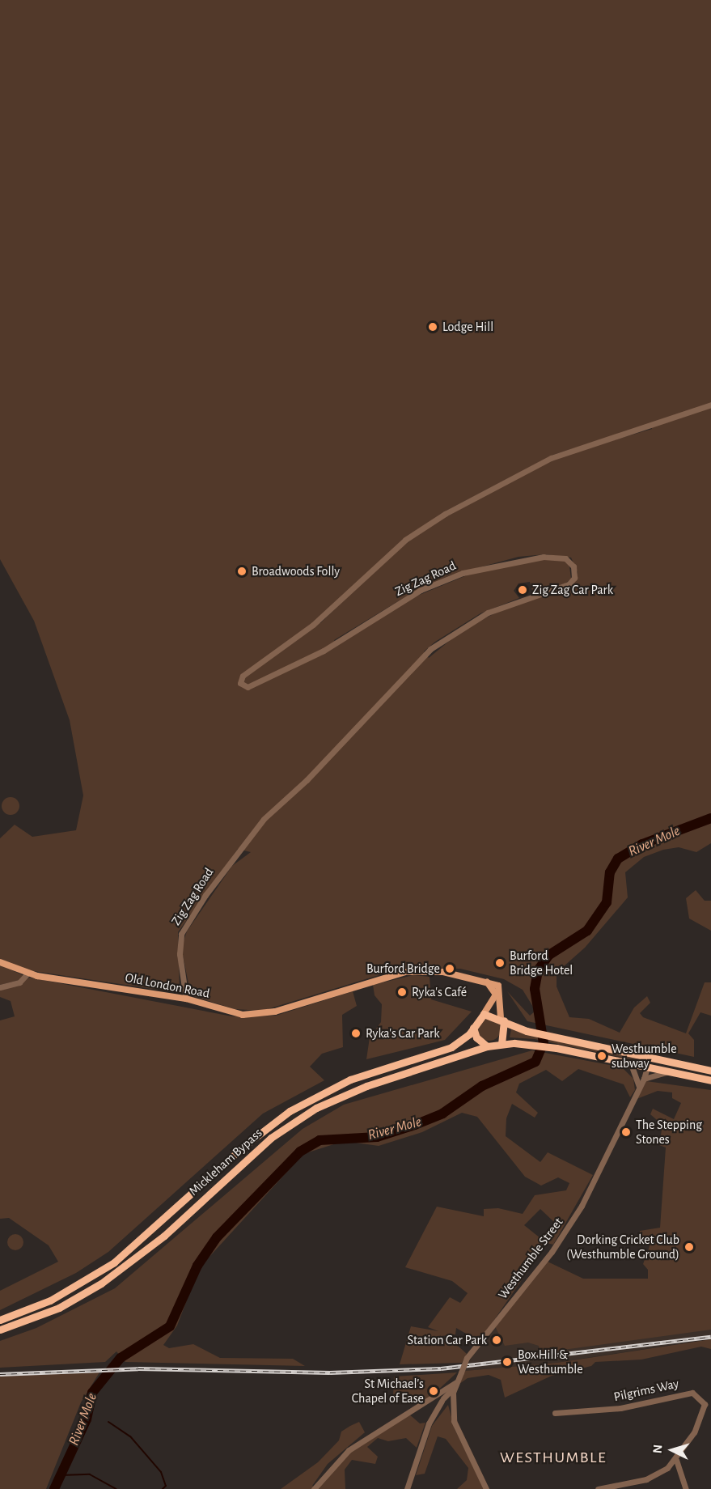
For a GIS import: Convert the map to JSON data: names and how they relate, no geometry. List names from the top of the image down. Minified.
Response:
{"streets":{"highway":["Mickleham Bypass"],"main road":["Old London Road"],"street":["Zig Zag Road","Westhumble Street","Pilgrims Way"]},"crossings":[["Zig Zag Road","Old London Road"]],"districts":["WESTHUMBLE"],"water":["River Mole"],"places":["Lodge Hill","Broadwoods Folly","Zig Zag Car Park","Burford Bridge Hotel","Burford Bridge","Ryka's Café","Ryka's Car Park","Westhumble subway","The Stepping Stones","Dorking Cricket Club (Westhumble Ground)","Station Car Park","Box Hill & Westhumble","St Michael's Chapel of Ease"],"north":"left"}
